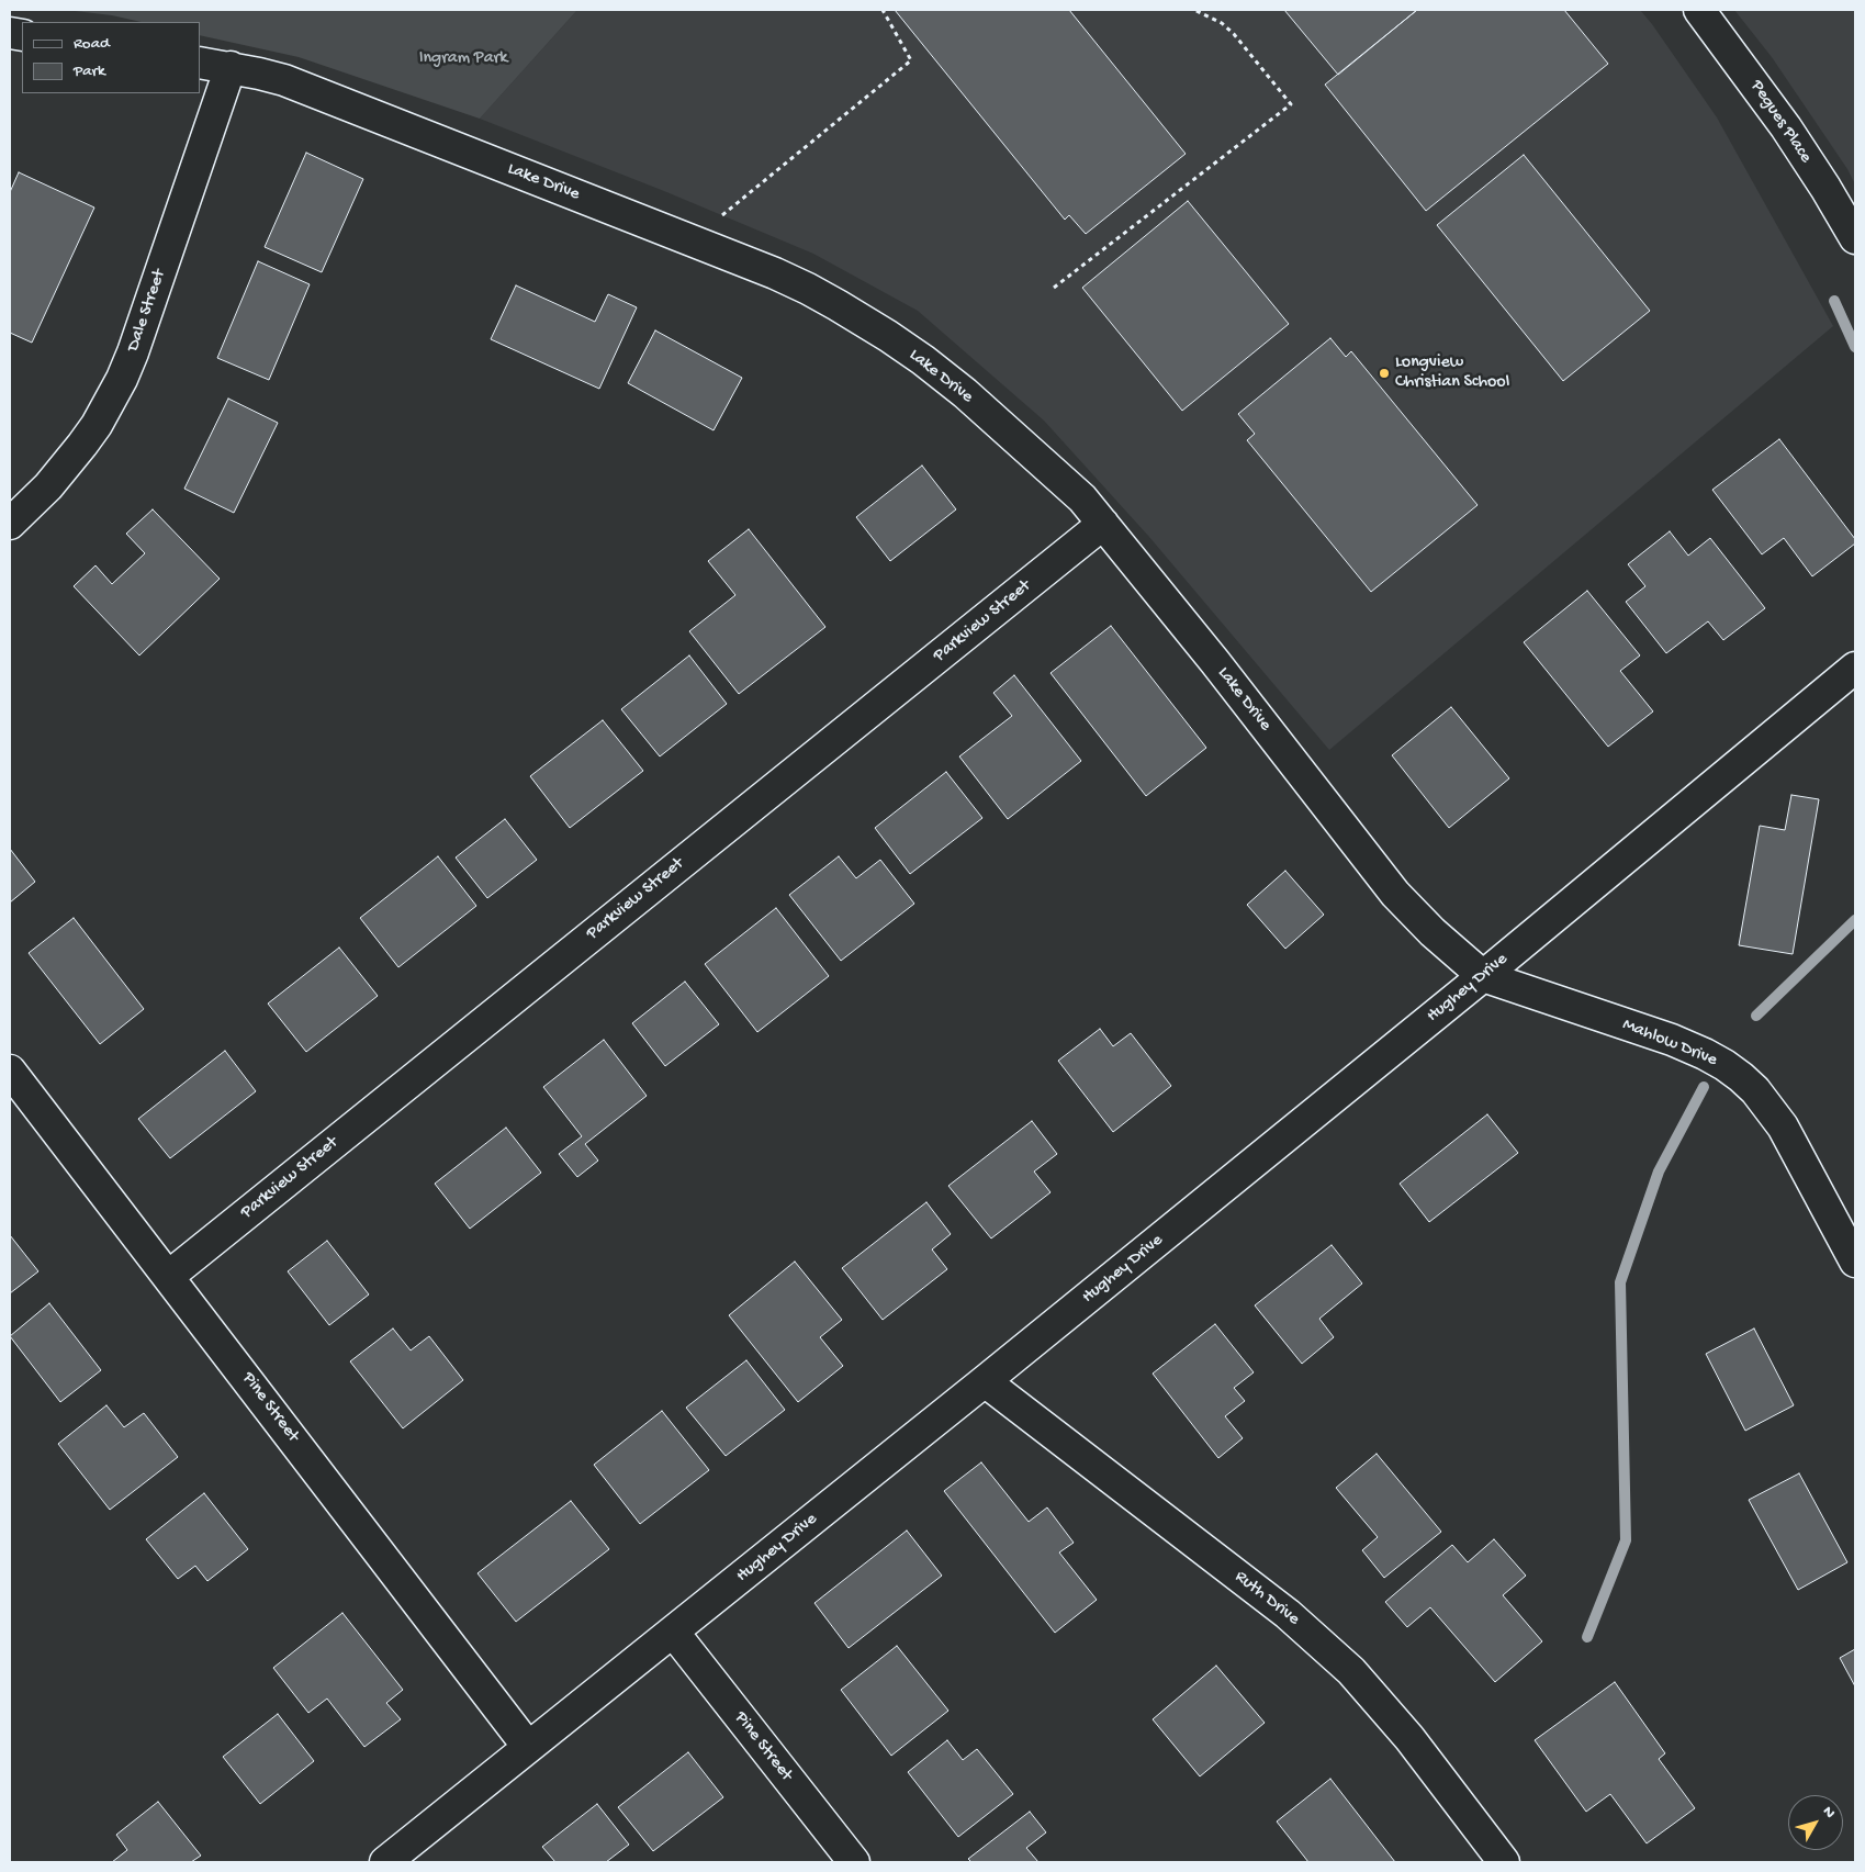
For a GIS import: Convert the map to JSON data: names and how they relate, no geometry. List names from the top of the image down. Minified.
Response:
{"streets":{"street":["Pegues Place","Lake Drive","Dale Street","Parkview Street","Hughey Drive","Mahlow Drive","Pine Street","Ruth Drive"]},"crossings":[["Lake Drive","Dale Street"],["Lake Drive","Parkview Street"],["Lake Drive","Hughey Drive"],["Lake Drive","Mahlow Drive"],["Parkview Street","Pine Street"],["Hughey Drive","Mahlow Drive"],["Hughey Drive","Pine Street"],["Hughey Drive","Ruth Drive"]],"parks":["Ingram Park"],"places":["Longview Christian School"],"legend":["Road","Park"],"north":"top right"}
